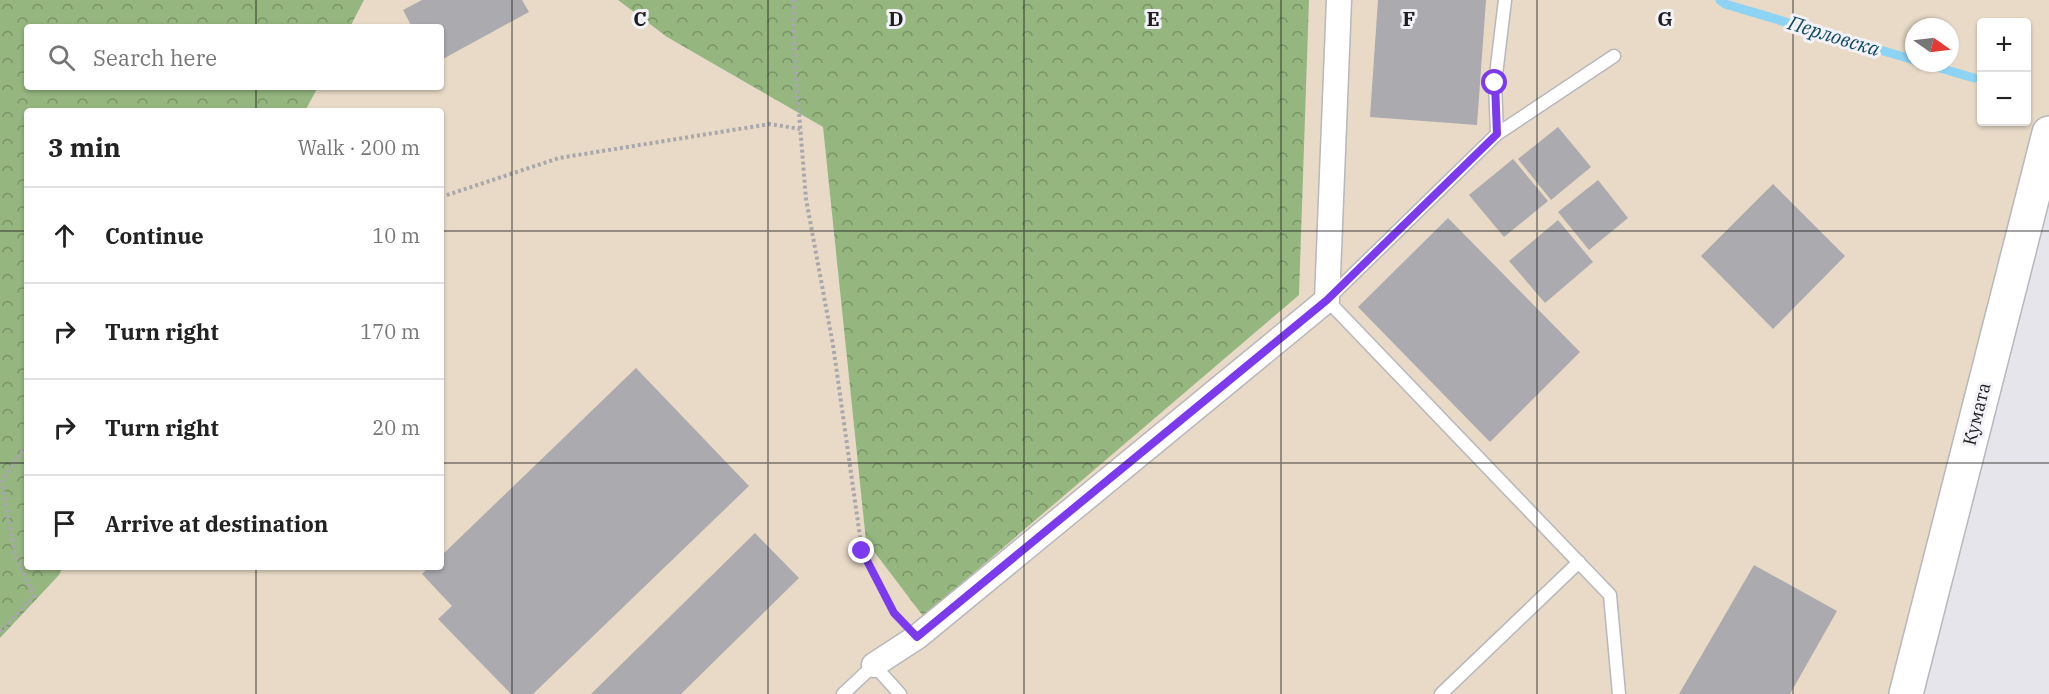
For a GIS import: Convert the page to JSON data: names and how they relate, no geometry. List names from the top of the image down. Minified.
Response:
{"streets":{"main road":["Кумата"]},"water":["Перловска"],"north":"right","page":{"map_buttons":["+","−"],"search":"Search here","heading":["3 min","Walk · 200 m"],"list":[["Continue","10 m"],["Turn right","170 m"],["Turn right","20 m"],"Arrive at destination"]},"grid":{"columns":["C","D","E","F","G"]}}
